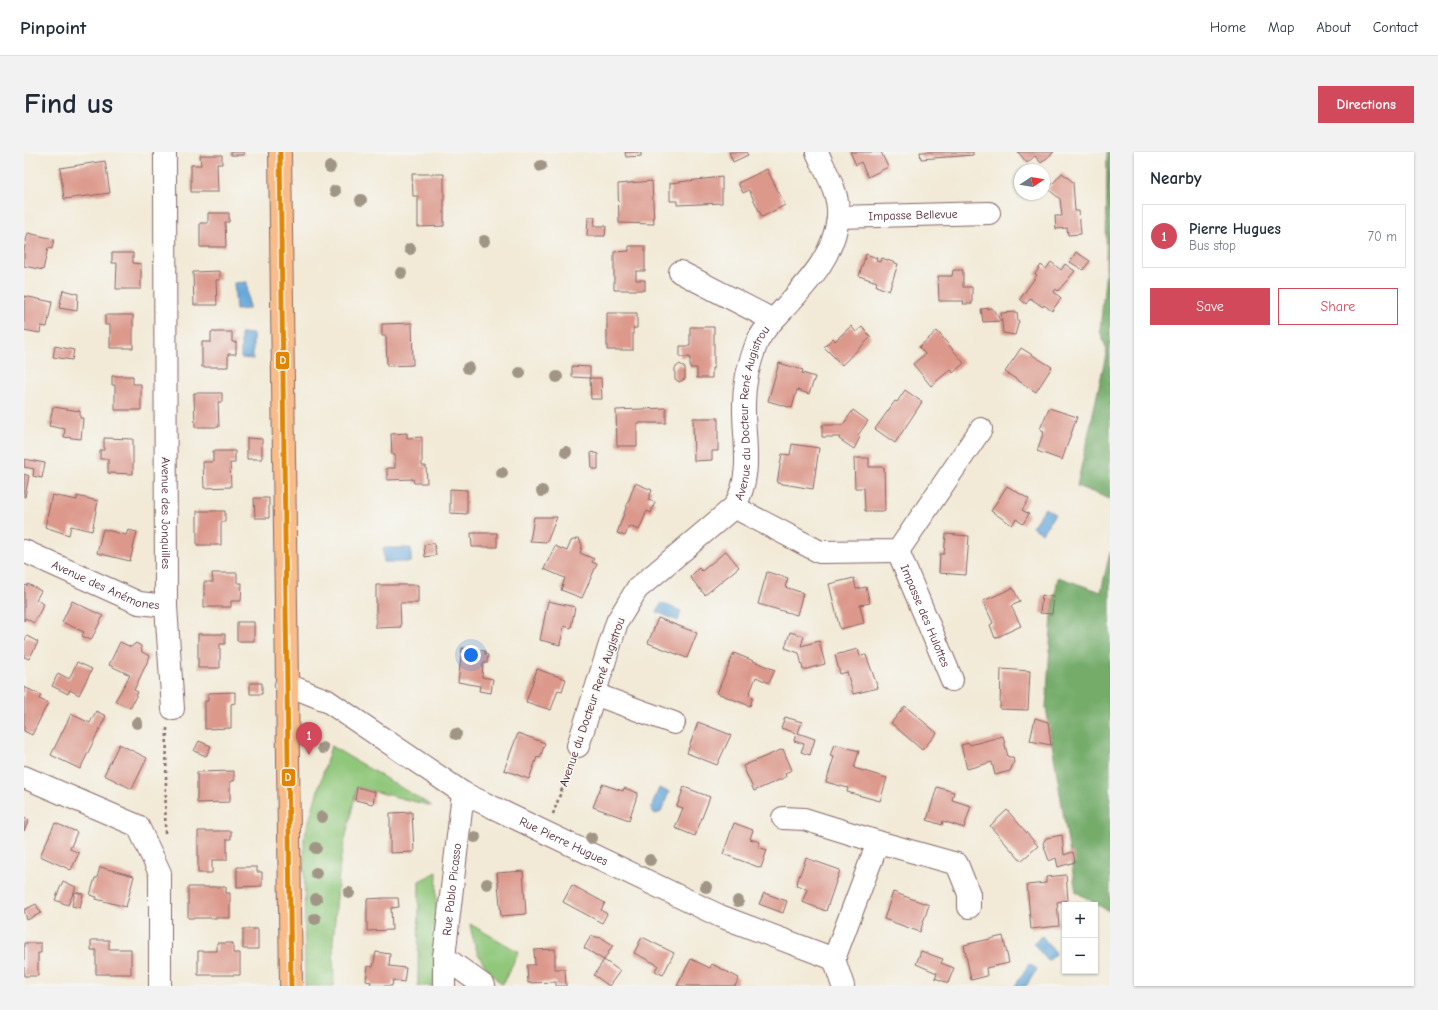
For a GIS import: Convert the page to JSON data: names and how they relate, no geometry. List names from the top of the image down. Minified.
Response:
{"streets":{"street":["Impasse Bellevue","Avenue du Docteur René Augistrou","Avenue des Jonquilles","Avenue des Anémones","Impasse des Hulottes","Rue Pierre Hugues","Rue Pablo Picasso"]},"crossings":[["Impasse Bellevue","Avenue du Docteur René Augistrou"],["Avenue du Docteur René Augistrou","Rue Pierre Hugues"],["Avenue des Jonquilles","Avenue des Anémones"],["Rue Pierre Hugues","Rue Pablo Picasso"]],"lines":["transit line D"],"north":"right","page":{"header":"Pinpoint","nav":["Home","Map","About","Contact"],"buttons":["Directions",["Save","Share"]],"title":"Find us","heading":"Nearby","list":[{"mark":"1","name":"Pierre Hugues","note":"Bus stop","value":"70 m"}],"pins":"1","map_buttons":["+","−"]}}
